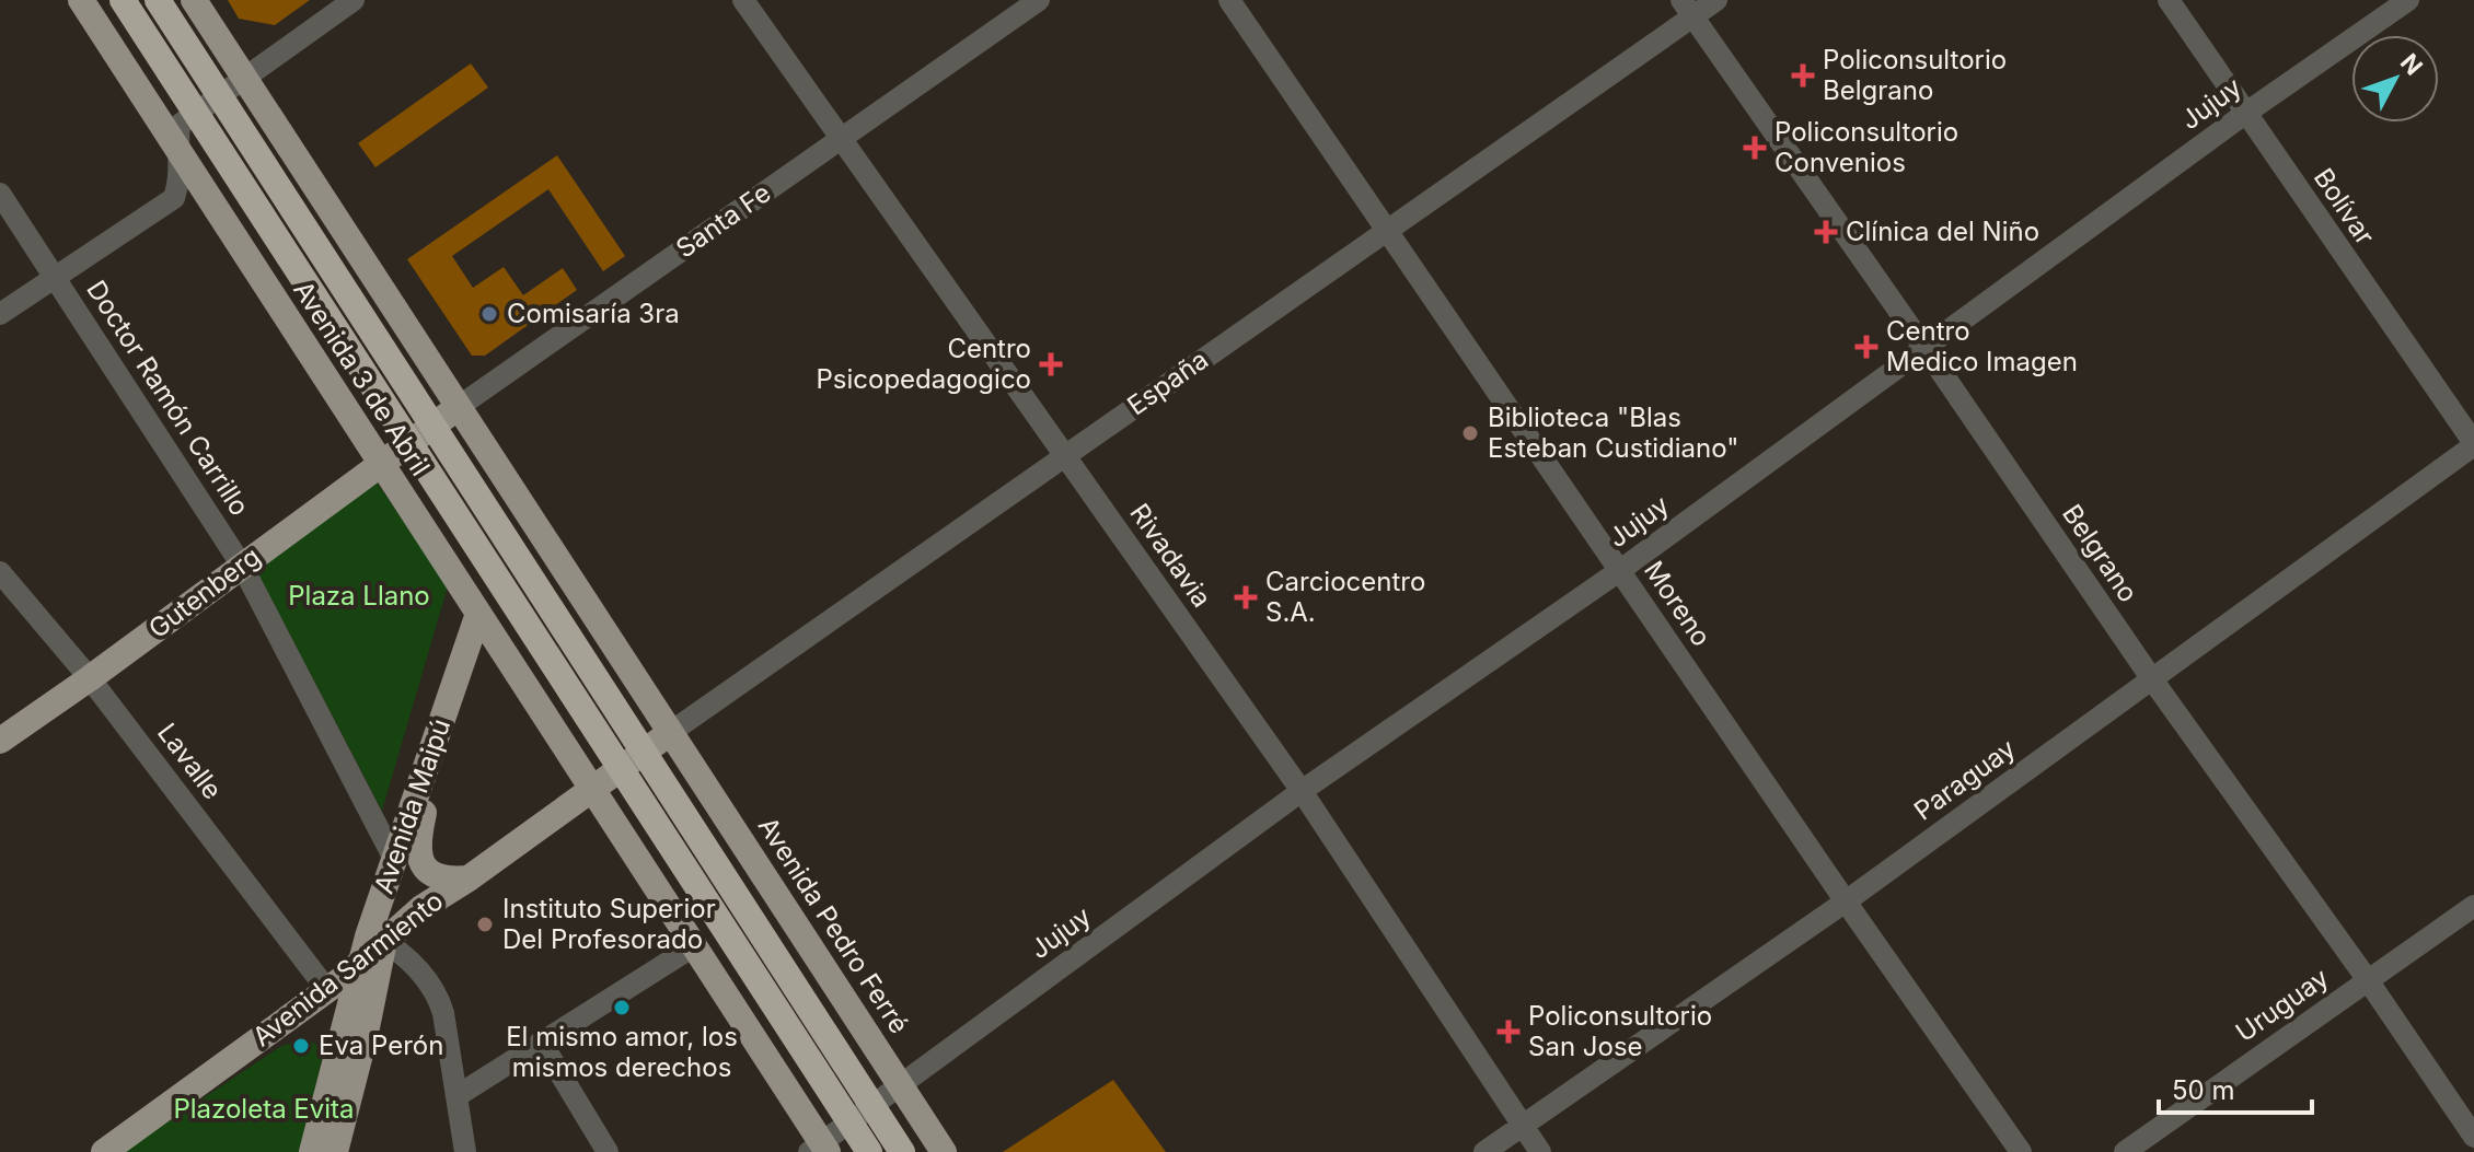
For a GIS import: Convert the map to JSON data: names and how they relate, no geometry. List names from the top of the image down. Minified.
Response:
{"streets":{"highway":["Avenida 3 de Abril"],"main road":["Santa Fe","España","Gutenberg","Avenida Maipú","Avenida Pedro Ferré","Avenida Sarmiento"],"street":["Jujuy","Bolívar","Doctor Ramón Carrillo","Belgrano","Rivadavia","Moreno","Lavalle","Paraguay","Uruguay"]},"crossings":[["Jujuy","Bolívar"],["Jujuy","Belgrano"],["Jujuy","Rivadavia"],["Jujuy","Moreno"],["Jujuy","Avenida Pedro Ferré"],["Bolívar","Paraguay"],["Santa Fe","Avenida 3 de Abril"],["Santa Fe","Rivadavia"],["Santa Fe","Gutenberg"],["Avenida 3 de Abril","España"],["Avenida 3 de Abril","Gutenberg"],["Avenida 3 de Abril","Avenida Maipú"],["Avenida 3 de Abril","Avenida Sarmiento"],["España","Belgrano"],["España","Rivadavia"],["España","Moreno"],["España","Avenida Pedro Ferré"],["España","Avenida Sarmiento"],["Doctor Ramón Carrillo","Gutenberg"],["Doctor Ramón Carrillo","Avenida Maipú"],["Belgrano","Paraguay"],["Belgrano","Uruguay"],["Rivadavia","Paraguay"],["Gutenberg","Lavalle"],["Moreno","Paraguay"],["Lavalle","Avenida Sarmiento"],["Avenida Maipú","Avenida Sarmiento"]],"parks":["Plaza Llano","Plazoleta Evita"],"places":{"health":["Policonsultorio Belgrano","Policonsultorio Convenios","Clínica del Niño","Centro Medico Imagen","Centro Psicopedagogico","Carciocentro S.A.","Policonsultorio San Jose"],"other":["Comisaría 3ra","Biblioteca \"Blas Esteban Custidiano\"","Instituto Superior Del Profesorado","El mismo amor, los mismos derechos","Eva Perón"]},"scale_bar":"50 m","north":"top right"}
